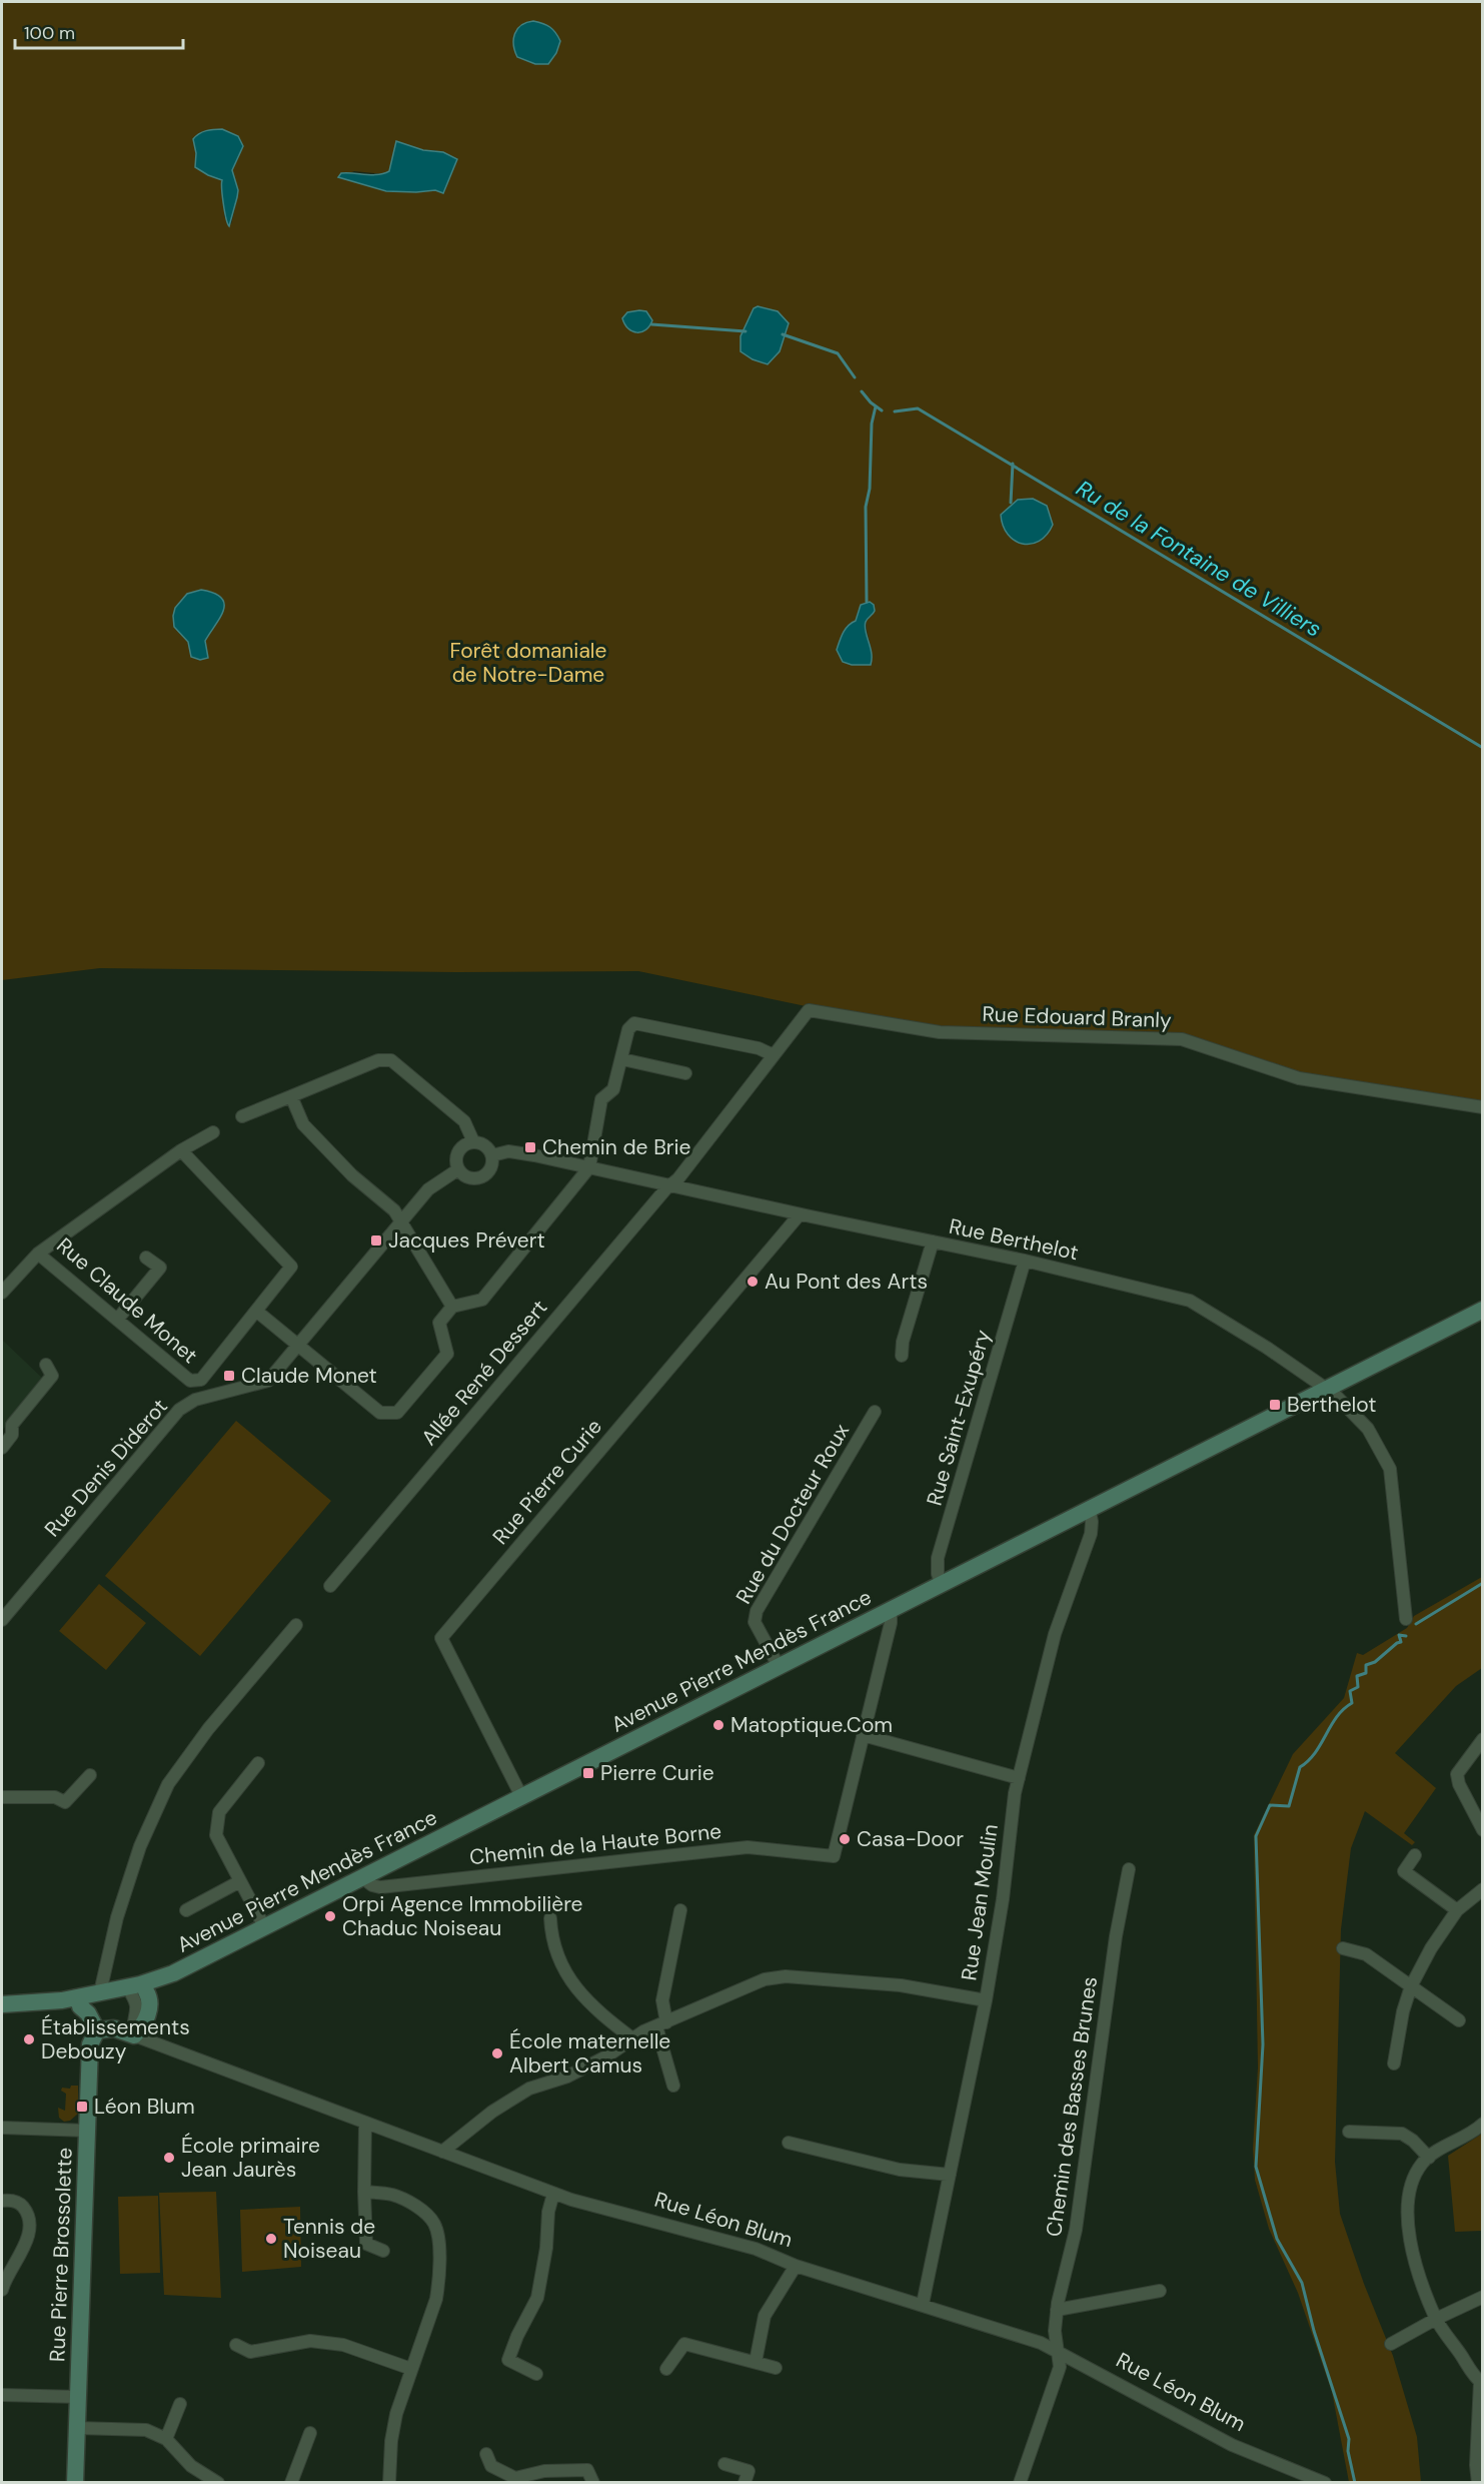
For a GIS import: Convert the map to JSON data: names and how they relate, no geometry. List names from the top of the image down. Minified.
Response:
{"streets":{"main road":["Avenue Pierre Mendès France","Rue Léon Blum","Rue Pierre Brossolette"],"street":["Rue Edouard Branly","Rue Berthelot","Rue Claude Monet","Allée René Dessert","Rue Saint-Exupéry","Rue Denis Diderot","Rue Pierre Curie","Rue du Docteur Roux","Chemin de la Haute Borne","Rue Jean Moulin","Chemin des Basses Brunes"]},"crossings":[["Rue Edouard Branly","Allée René Dessert"],["Rue Berthelot","Allée René Dessert"],["Rue Berthelot","Rue Saint-Exupéry"],["Rue Berthelot","Rue Pierre Curie"],["Rue Berthelot","Avenue Pierre Mendès France"],["Rue Saint-Exupéry","Avenue Pierre Mendès France"],["Rue Pierre Curie","Avenue Pierre Mendès France"],["Rue du Docteur Roux","Avenue Pierre Mendès France"],["Avenue Pierre Mendès France","Chemin de la Haute Borne"],["Avenue Pierre Mendès France","Rue Jean Moulin"],["Rue Jean Moulin","Rue Léon Blum"],["Chemin des Basses Brunes","Rue Léon Blum"],["Rue Léon Blum","Rue Pierre Brossolette"]],"water":["Ru de la Fontaine de Villiers"],"parks":["Forêt domaniale de Notre-Dame"],"places":{"transit":["Chemin de Brie","Jacques Prévert","Claude Monet","Berthelot","Pierre Curie","Léon Blum"],"other":["Au Pont des Arts","Matoptique.Com","Casa-Door","Orpi Agence Immobilière Chaduc Noiseau","Établissements Debouzy","École maternelle Albert Camus","École primaire Jean Jaurès","Tennis de Noiseau"]},"scale_bar":"100 m"}
